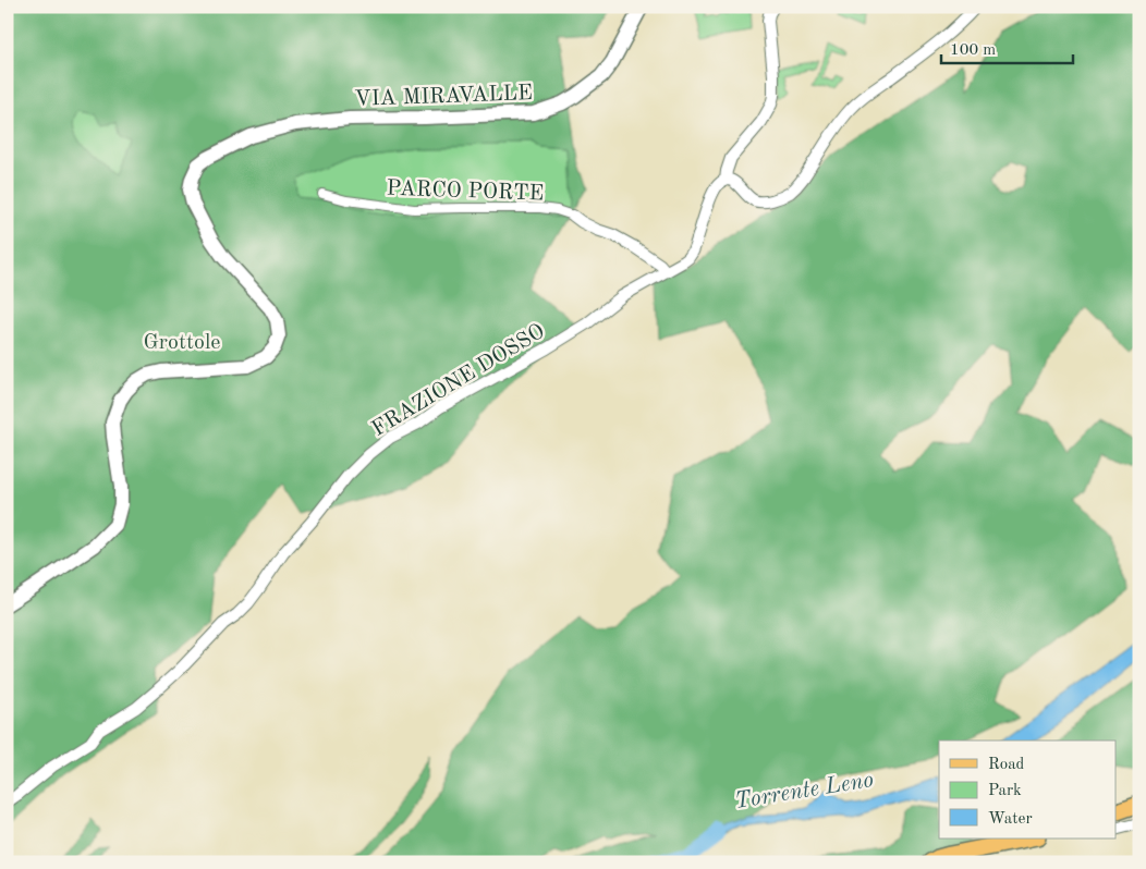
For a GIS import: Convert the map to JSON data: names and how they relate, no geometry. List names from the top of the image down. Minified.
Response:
{"streets":{"street":["VIA MIRAVALLE","PARCO PORTE","FRAZIONE DOSSO"]},"water":["Torrente Leno"],"parks":["Grottole"],"legend":["Road","Park","Water"],"scale_bar":"100 m"}
